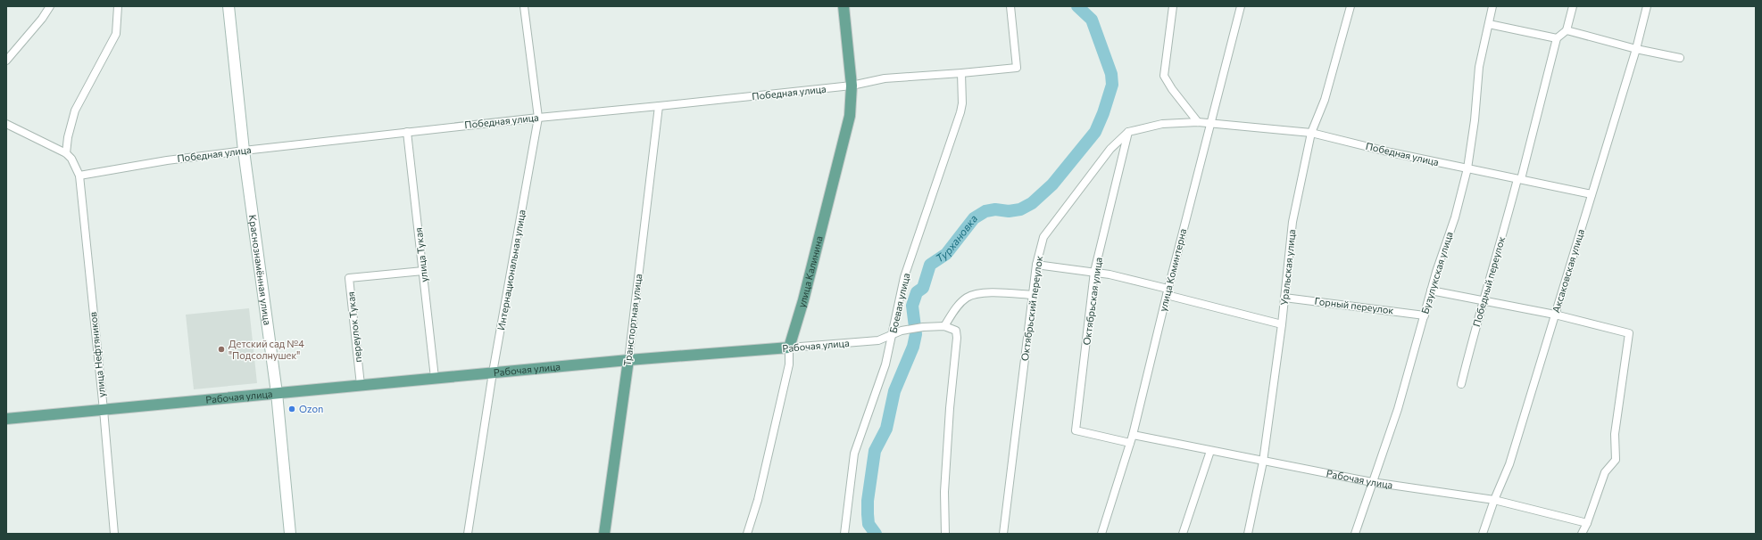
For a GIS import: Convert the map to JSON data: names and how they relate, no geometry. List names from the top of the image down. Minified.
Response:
{"streets":{"main road":["улица Калинина","Транспортная улица","Рабочая улица"],"street":["Победная улица","улица Тукая","Уральская улица","Краснознамённая улица","Интернациональная улица","улица Коминтерна","Аксаковская улица","Бузулукская улица","Победный переулок","Октябрьская улица","Боевая улица","Горный переулок","Октябрьский переулок","переулок Тукая","улица Нефтяников"]},"crossings":[["Победная улица","улица Тукая"],["Победная улица","Уральская улица"],["Победная улица","Краснознамённая улица"],["Победная улица","Интернациональная улица"],["Победная улица","улица Коминтерна"],["Победная улица","улица Калинина"],["Победная улица","Аксаковская улица"],["Победная улица","Бузулукская улица"],["Победная улица","Победный переулок"],["Победная улица","Боевая улица"],["Победная улица","Транспортная улица"],["Победная улица","улица Нефтяников"],["улица Тукая","переулок Тукая"],["улица Тукая","Рабочая улица"],["Уральская улица","Горный переулок"],["Уральская улица","Рабочая улица"],["Краснознамённая улица","Рабочая улица"],["Интернациональная улица","Рабочая улица"],["улица Коминтерна","Октябрьская улица"],["улица Коминтерна","Рабочая улица"],["улица Калинина","Рабочая улица"],["Аксаковская улица","Рабочая улица"],["Бузулукская улица","Горный переулок"],["Бузулукская улица","Рабочая улица"],["Октябрьская улица","Октябрьский переулок"],["Боевая улица","Рабочая улица"],["Транспортная улица","Рабочая улица"],["переулок Тукая","Рабочая улица"],["Рабочая улица","улица Нефтяников"]],"water":["Турхановка"],"places":["Детский сад №4 \"Подсолнушек\"","Ozon"]}
